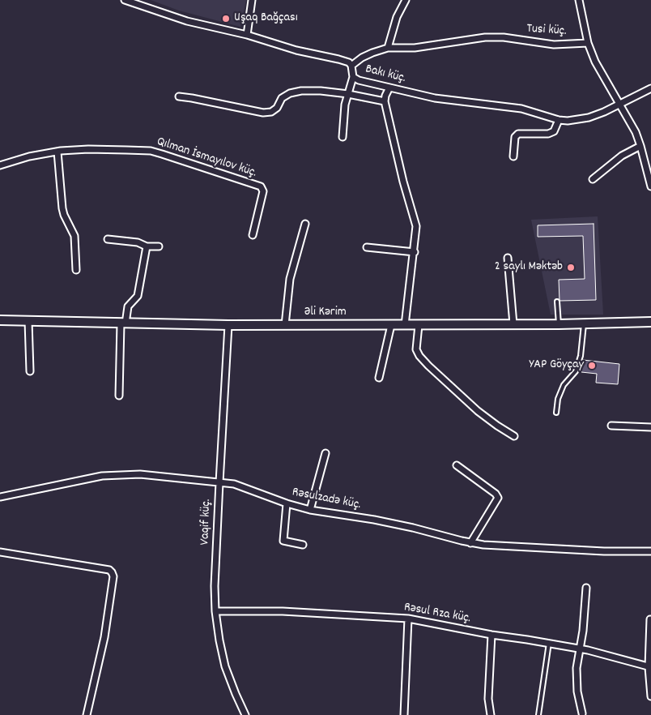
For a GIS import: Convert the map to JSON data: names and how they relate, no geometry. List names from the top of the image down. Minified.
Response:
{"streets":{"main road":["Əli Kərim"],"street":["Tusi küç.","Bakı küç.","Qılman İsmayılov küç.","Rəsulzadə küç.","Vaqif küç.","Rəsul Rza küç."]},"crossings":[["Tusi küç.","Bakı küç."],["Əli Kərim","Vaqif küç."],["Rəsulzadə küç.","Vaqif küç."],["Vaqif küç.","Rəsul Rza küç."]],"places":["Uşaq Bağçası","2 saylı Məktəb","YAP Göyçay"]}
